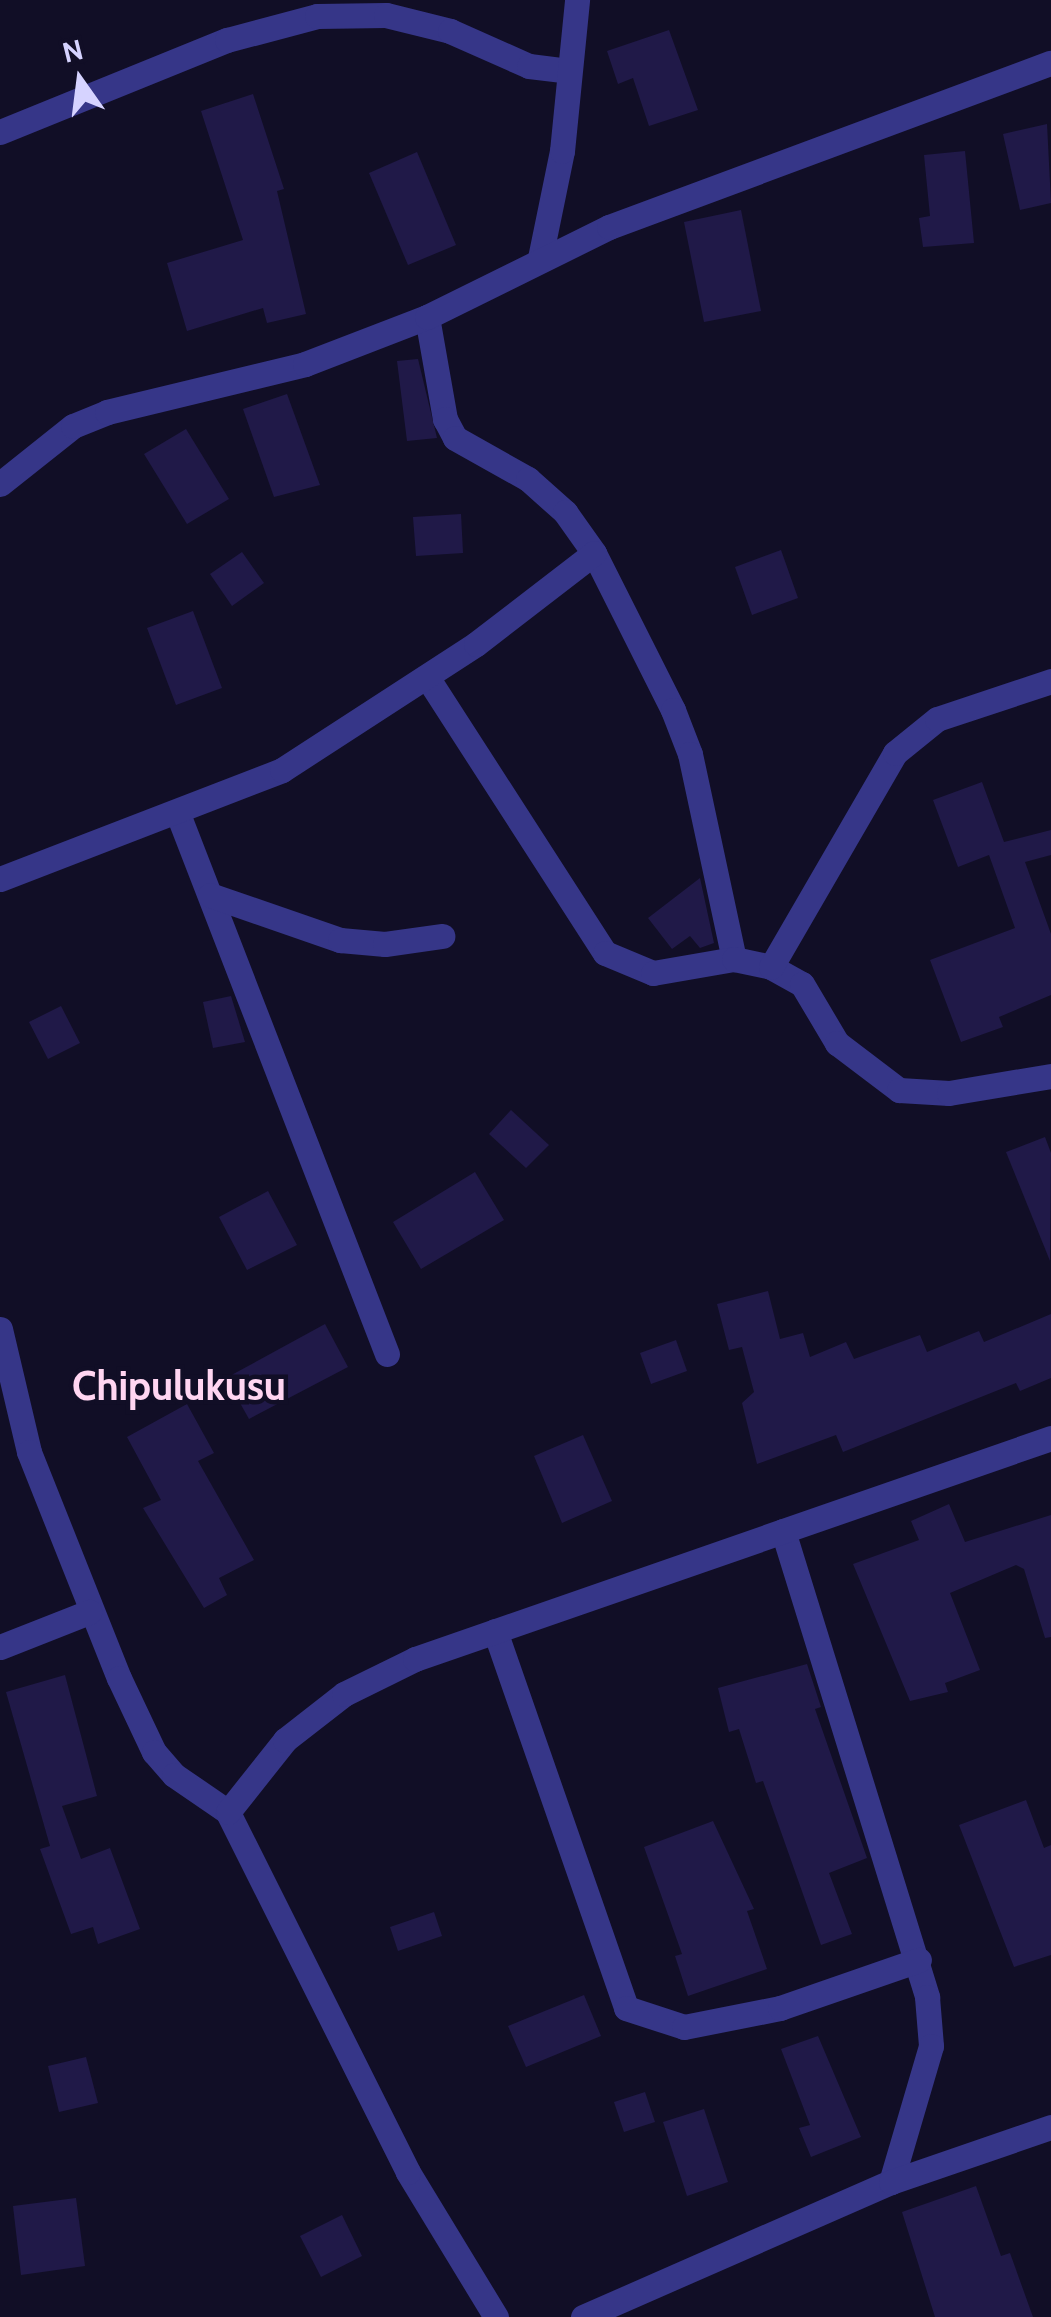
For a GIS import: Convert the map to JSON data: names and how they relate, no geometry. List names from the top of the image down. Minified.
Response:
{"districts":["Chipulukusu"],"north":"top"}
